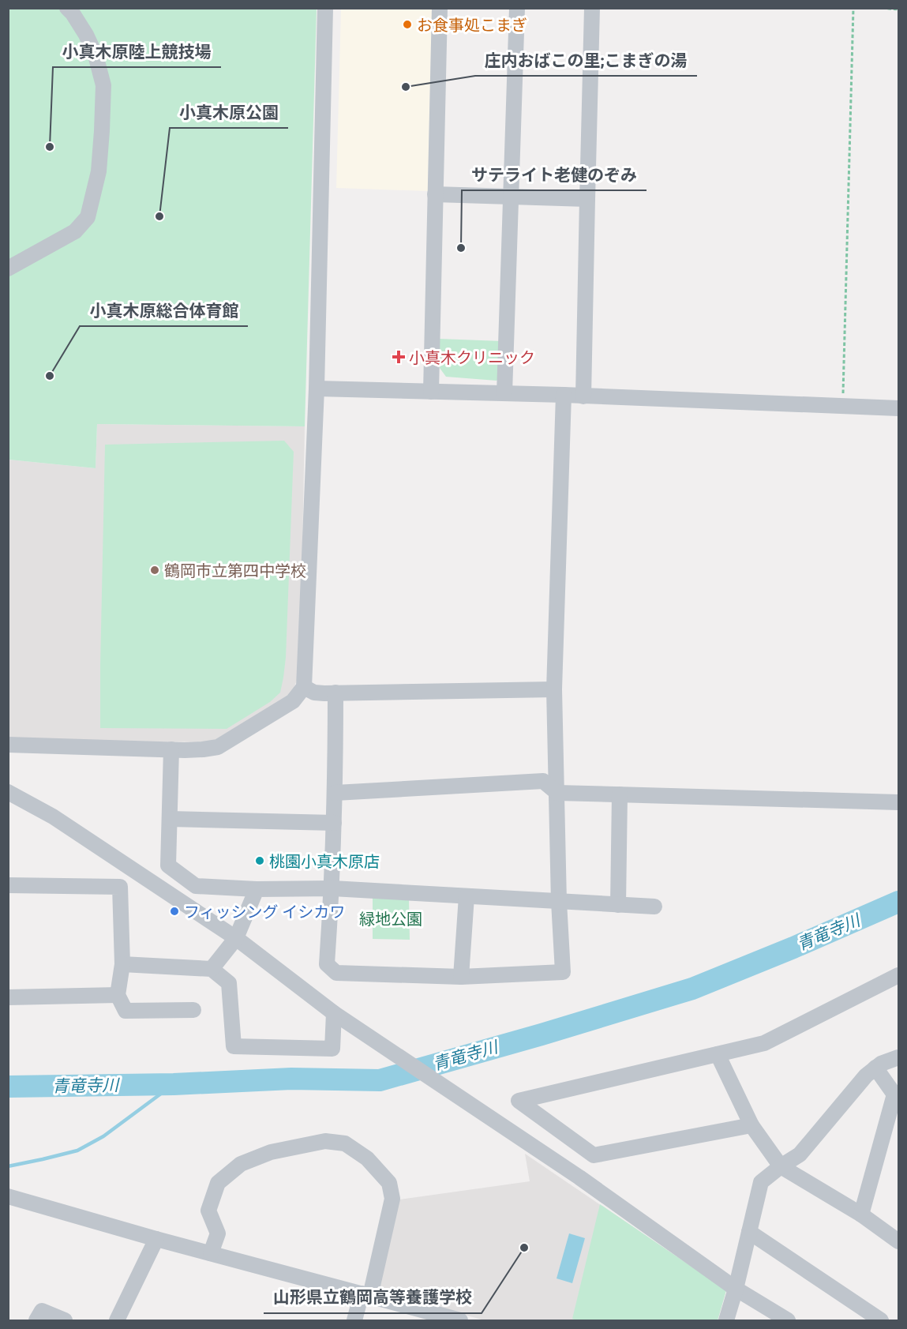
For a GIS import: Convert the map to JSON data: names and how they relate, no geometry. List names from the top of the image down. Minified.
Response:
{"water":["青竜寺川"],"parks":["緑地公園"],"places":{"other":["お食事処こまぎ","庄内おばこの里;こまぎの湯","小真木原陸上競技場","小真木原公園","サテライト老健のぞみ","小真木原総合体育館","鶴岡市立第四中学校","桃園小真木原店","フィッシング イシカワ","山形県立鶴岡高等養護学校"],"health":["小真木クリニック"]}}
